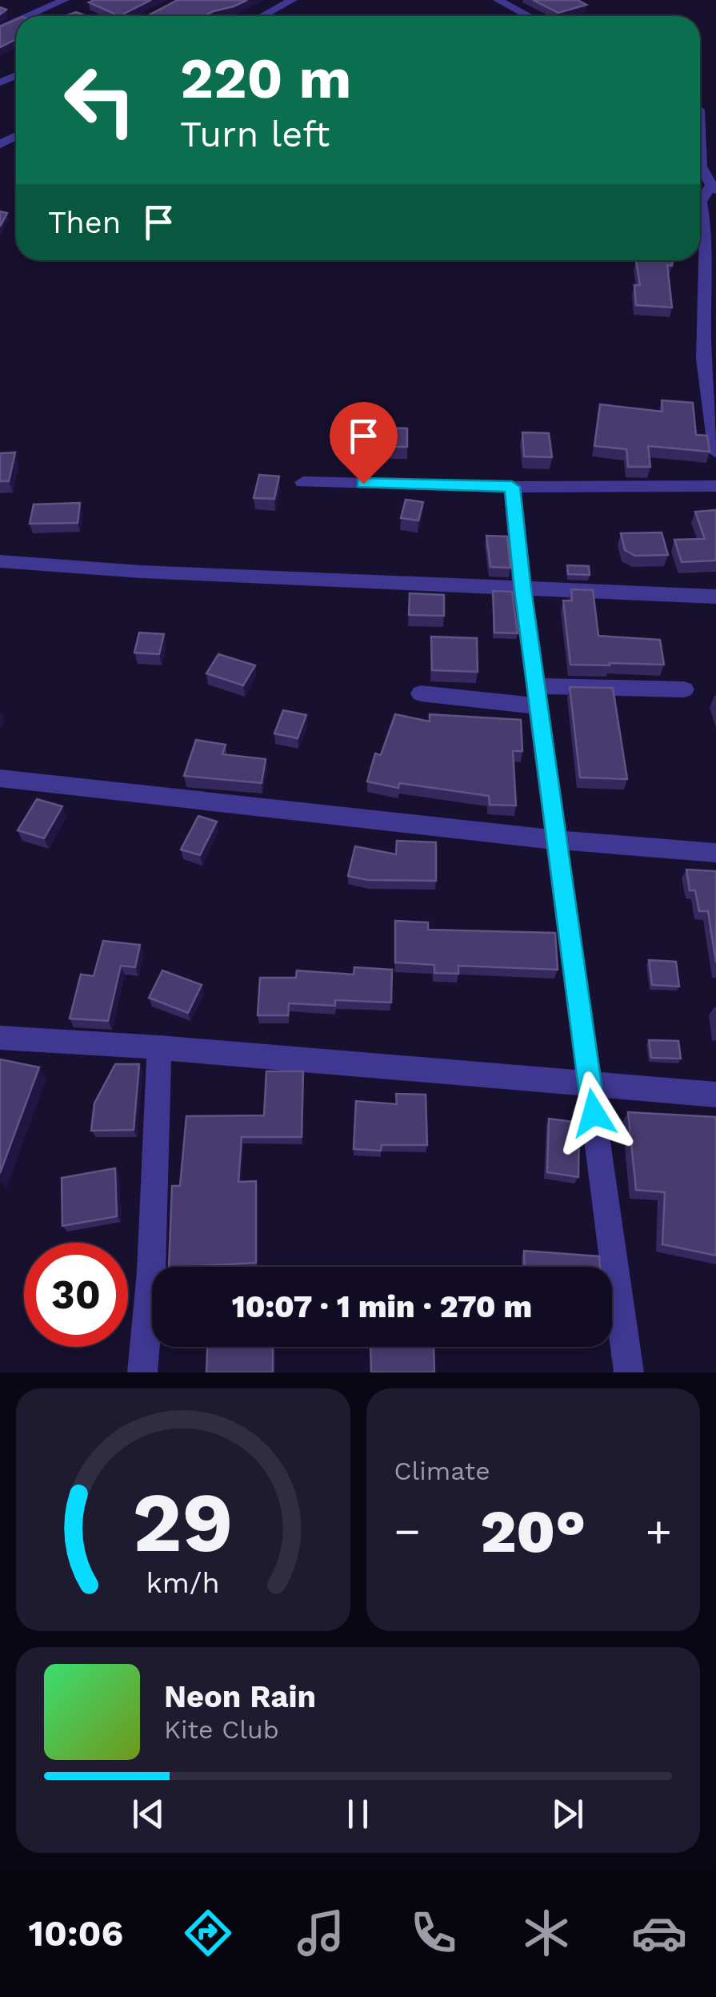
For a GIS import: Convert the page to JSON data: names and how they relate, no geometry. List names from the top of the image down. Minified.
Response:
{"page":{"turn":["220 m","Turn left"],"then":"Then","limit":"30","trip":"10:07 · 1 min · 270 m","tile":"Climate","heat":["−","20°","+"],"song":["Neon Rain","Kite Club"],"tabs":"10:06","gauge":["29","km/h"]}}
